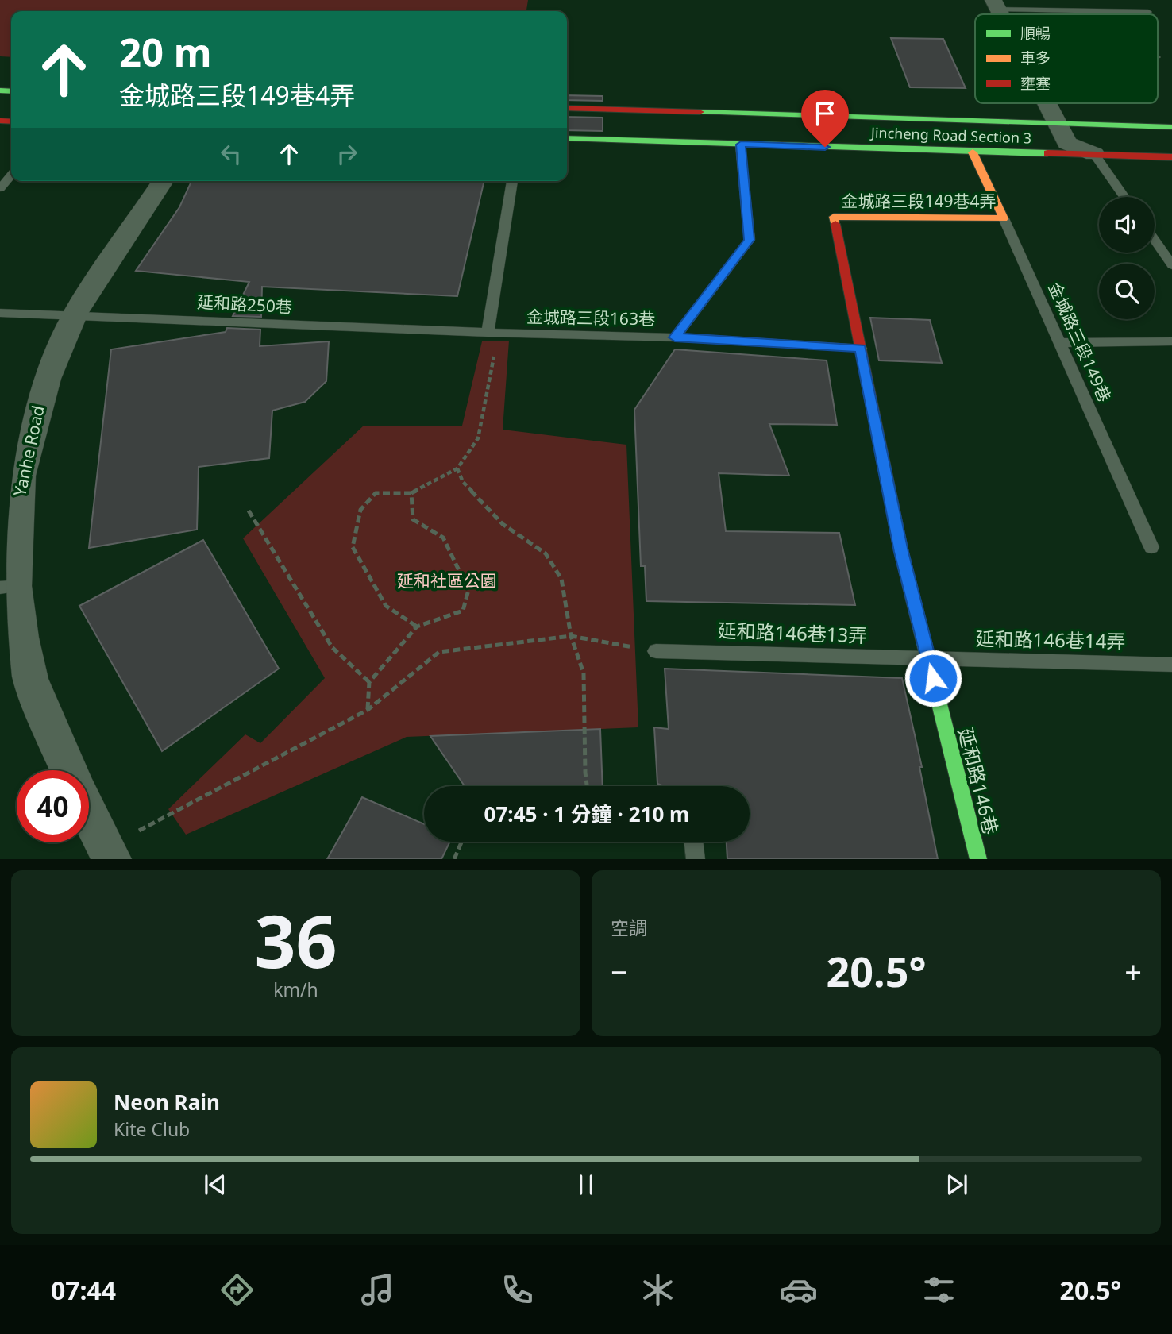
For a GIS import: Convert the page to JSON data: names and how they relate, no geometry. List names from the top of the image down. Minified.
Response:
{"streets":{"main road":["Jincheng Road Section 3","金城路三段149巷4弄","金城路三段149巷","延和路146巷"],"street":["Yanhe Road"],"lane":["延和路250巷","金城路三段163巷","延和路146巷13弄","延和路146巷14弄"]},"crossings":[["Jincheng Road Section 3","金城路三段163巷"],["Jincheng Road Section 3","金城路三段149巷"],["金城路三段149巷4弄","金城路三段149巷"],["金城路三段149巷4弄","延和路146巷"],["延和路250巷","金城路三段163巷"],["延和路250巷","Yanhe Road"],["延和路146巷13弄","延和路146巷14弄"],["延和路146巷13弄","延和路146巷"],["延和路146巷14弄","延和路146巷"]],"parks":["延和社區公園"],"legend":["順暢","車多","壅塞"],"page":{"turn":["20 m","金城路三段149巷4弄"],"limit":"40","trip":"07:45 · 1 分鐘 · 210 m","tile":[["36","km/h"],"空調"],"heat":["−","20.5°","+"],"song":["Neon Rain","Kite Club"],"tabs":["07:44","20.5°"]}}
